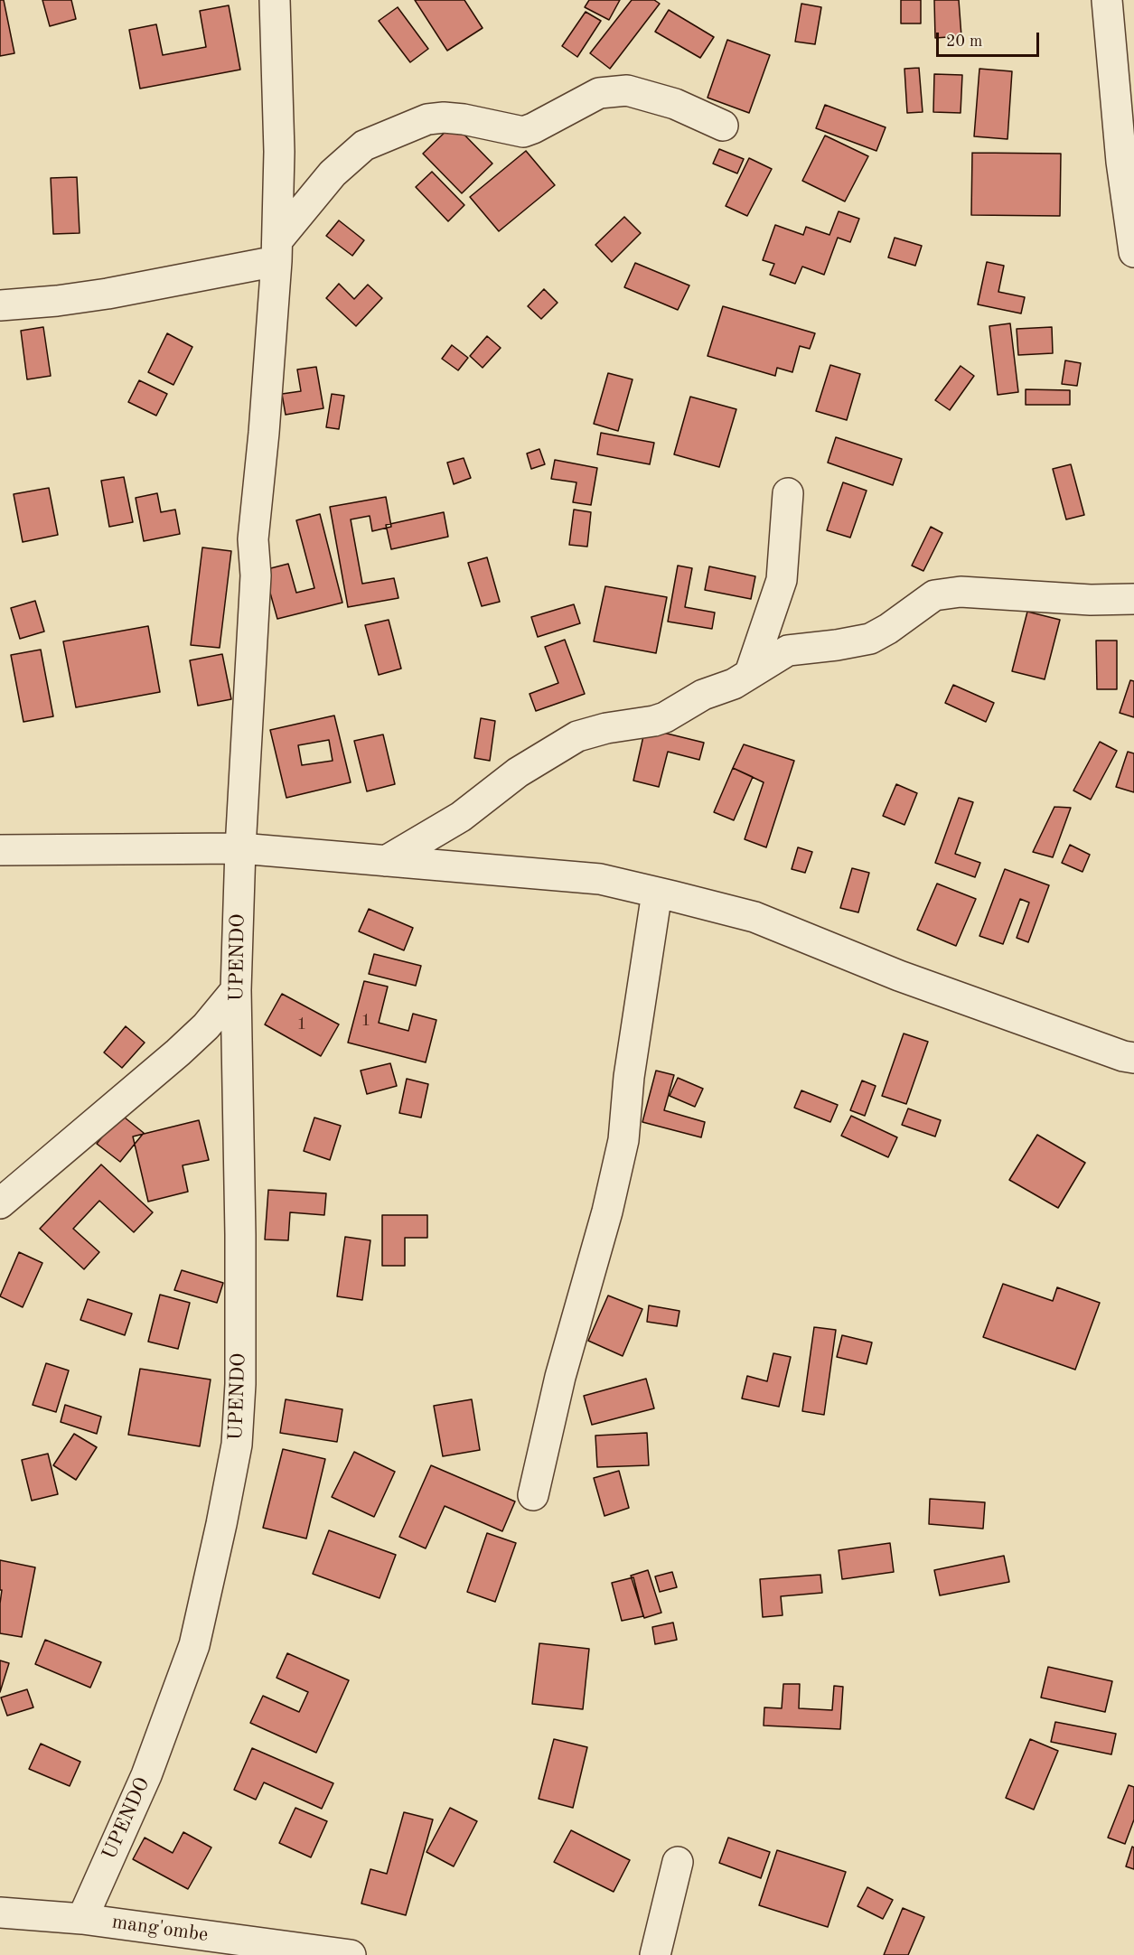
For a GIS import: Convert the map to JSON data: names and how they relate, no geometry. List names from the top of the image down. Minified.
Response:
{"streets":{"street":["UPENDO","mang'ombe"]},"crossings":[["UPENDO","mang'ombe"]],"house_numbers":["1","1"],"scale_bar":"20 m"}
